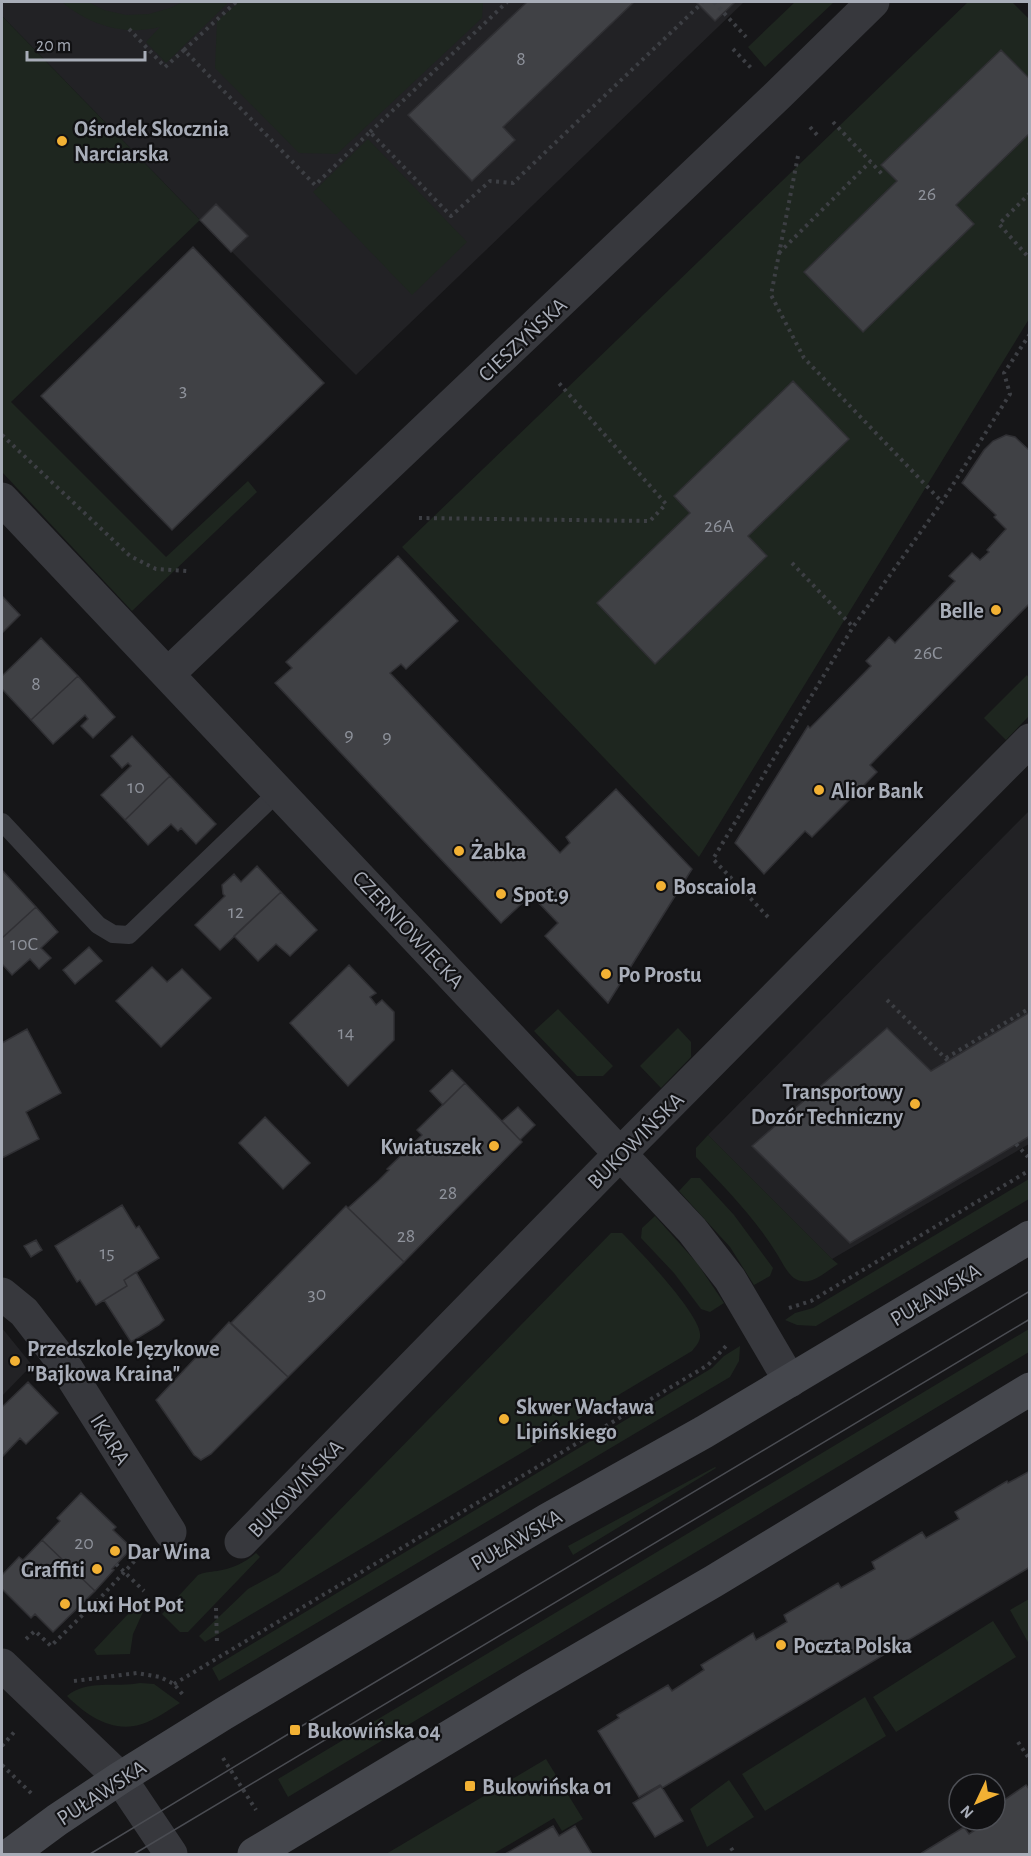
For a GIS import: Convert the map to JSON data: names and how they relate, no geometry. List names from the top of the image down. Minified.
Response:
{"streets":{"main road":["PUŁAWSKA"],"street":["CIESZYŃSKA","CZERNIOWIECKA","BUKOWIŃSKA","IKARA"]},"crossings":[["CIESZYŃSKA","CZERNIOWIECKA"],["CZERNIOWIECKA","BUKOWIŃSKA"],["CZERNIOWIECKA","PUŁAWSKA"]],"places":{"other":["Ośrodek Skocznia Narciarska","Belle","Alior Bank","Żabka","Boscaiola","Spot.9","Po Prostu","Transportowy Dozór Techniczny","Kwiatuszek","Przedszkole Językowe \"Bajkowa Kraina\"","Skwer Wacława Lipińskiego","Dar Wina","Graffiti","Luxi Hot Pot","Poczta Polska"],"transit":["Bukowińska 04","Bukowińska 01"]},"house_numbers":["8","26","3","26A","26C","8","9","9","10","12","10C","14","28","28","15","30","20"],"scale_bar":"20 m","north":"bottom left"}
